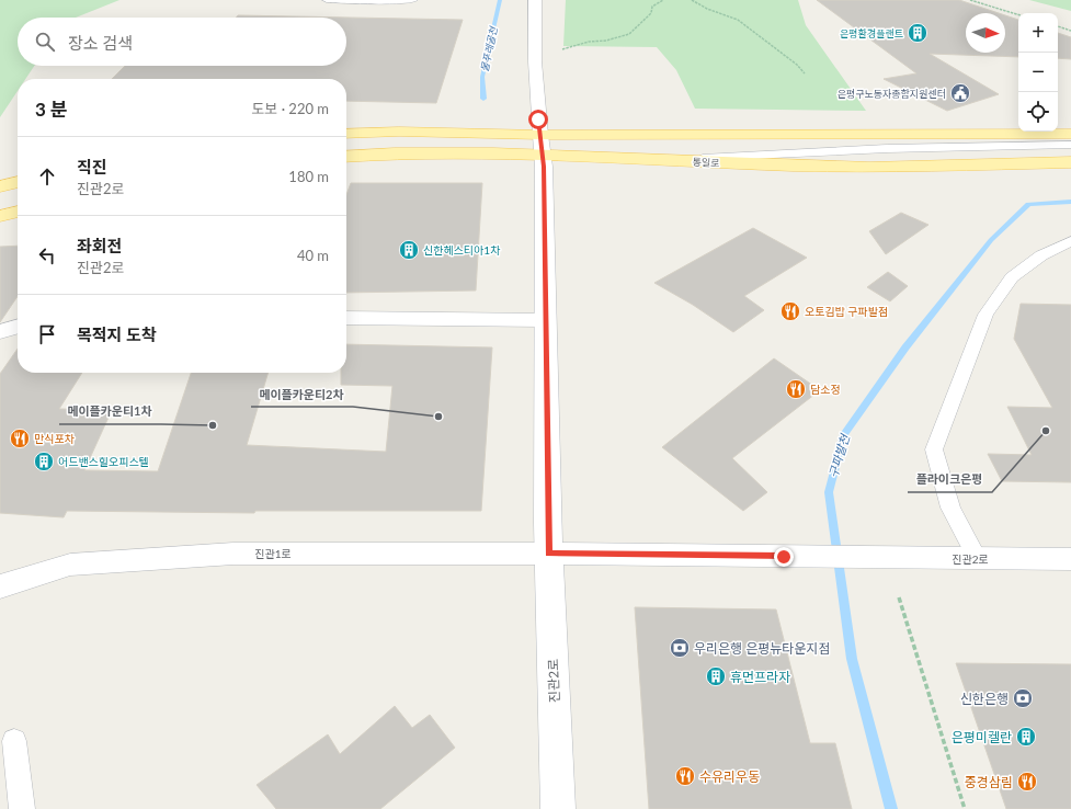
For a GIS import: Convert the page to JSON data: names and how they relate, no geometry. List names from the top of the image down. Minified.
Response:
{"streets":{"main road":["통일로"],"street":["진관1로","진관2로"]},"crossings":[["통일로","진관2로"],["진관1로","진관2로"]],"water":["물푸레골천","구파발천"],"places":{"building":["은평환경플랜트","신한헤스티아1차","어드밴스힐오피스텔","휴먼프라자","은평미켈란"],"public building":["은평구노동자종합지원센터"],"restaurant":["오토김밥 구파발점","담소정","만식포차","수유리우동","중경삼림"],"other":["메이플카운티2차","메이플카운티1차","플라이크은평"],"bank":["우리은행 은평뉴타운지점","신한은행"]},"north":"right","page":{"map_buttons":["+","−"],"search":"장소 검색","heading":["3 분","도보 · 220 m"],"list":[["직진","진관2로","180 m"],["좌회전","진관2로","40 m"],"목적지 도착"]}}
